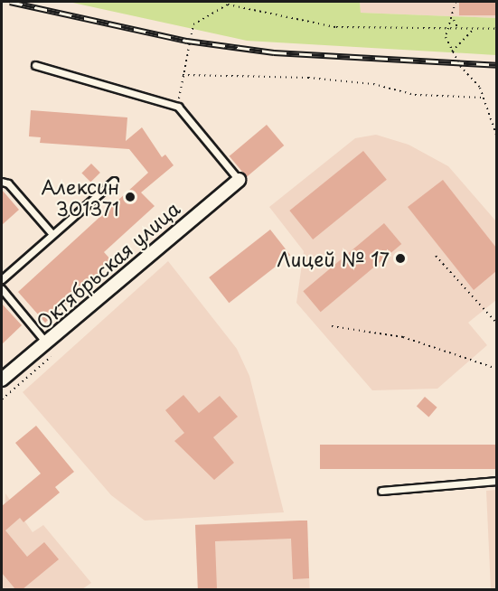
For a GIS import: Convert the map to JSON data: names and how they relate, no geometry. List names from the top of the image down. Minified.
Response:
{"streets":{"street":["Октябрьская улица"]},"places":["Алексин 301371","Лицей № 17"]}
